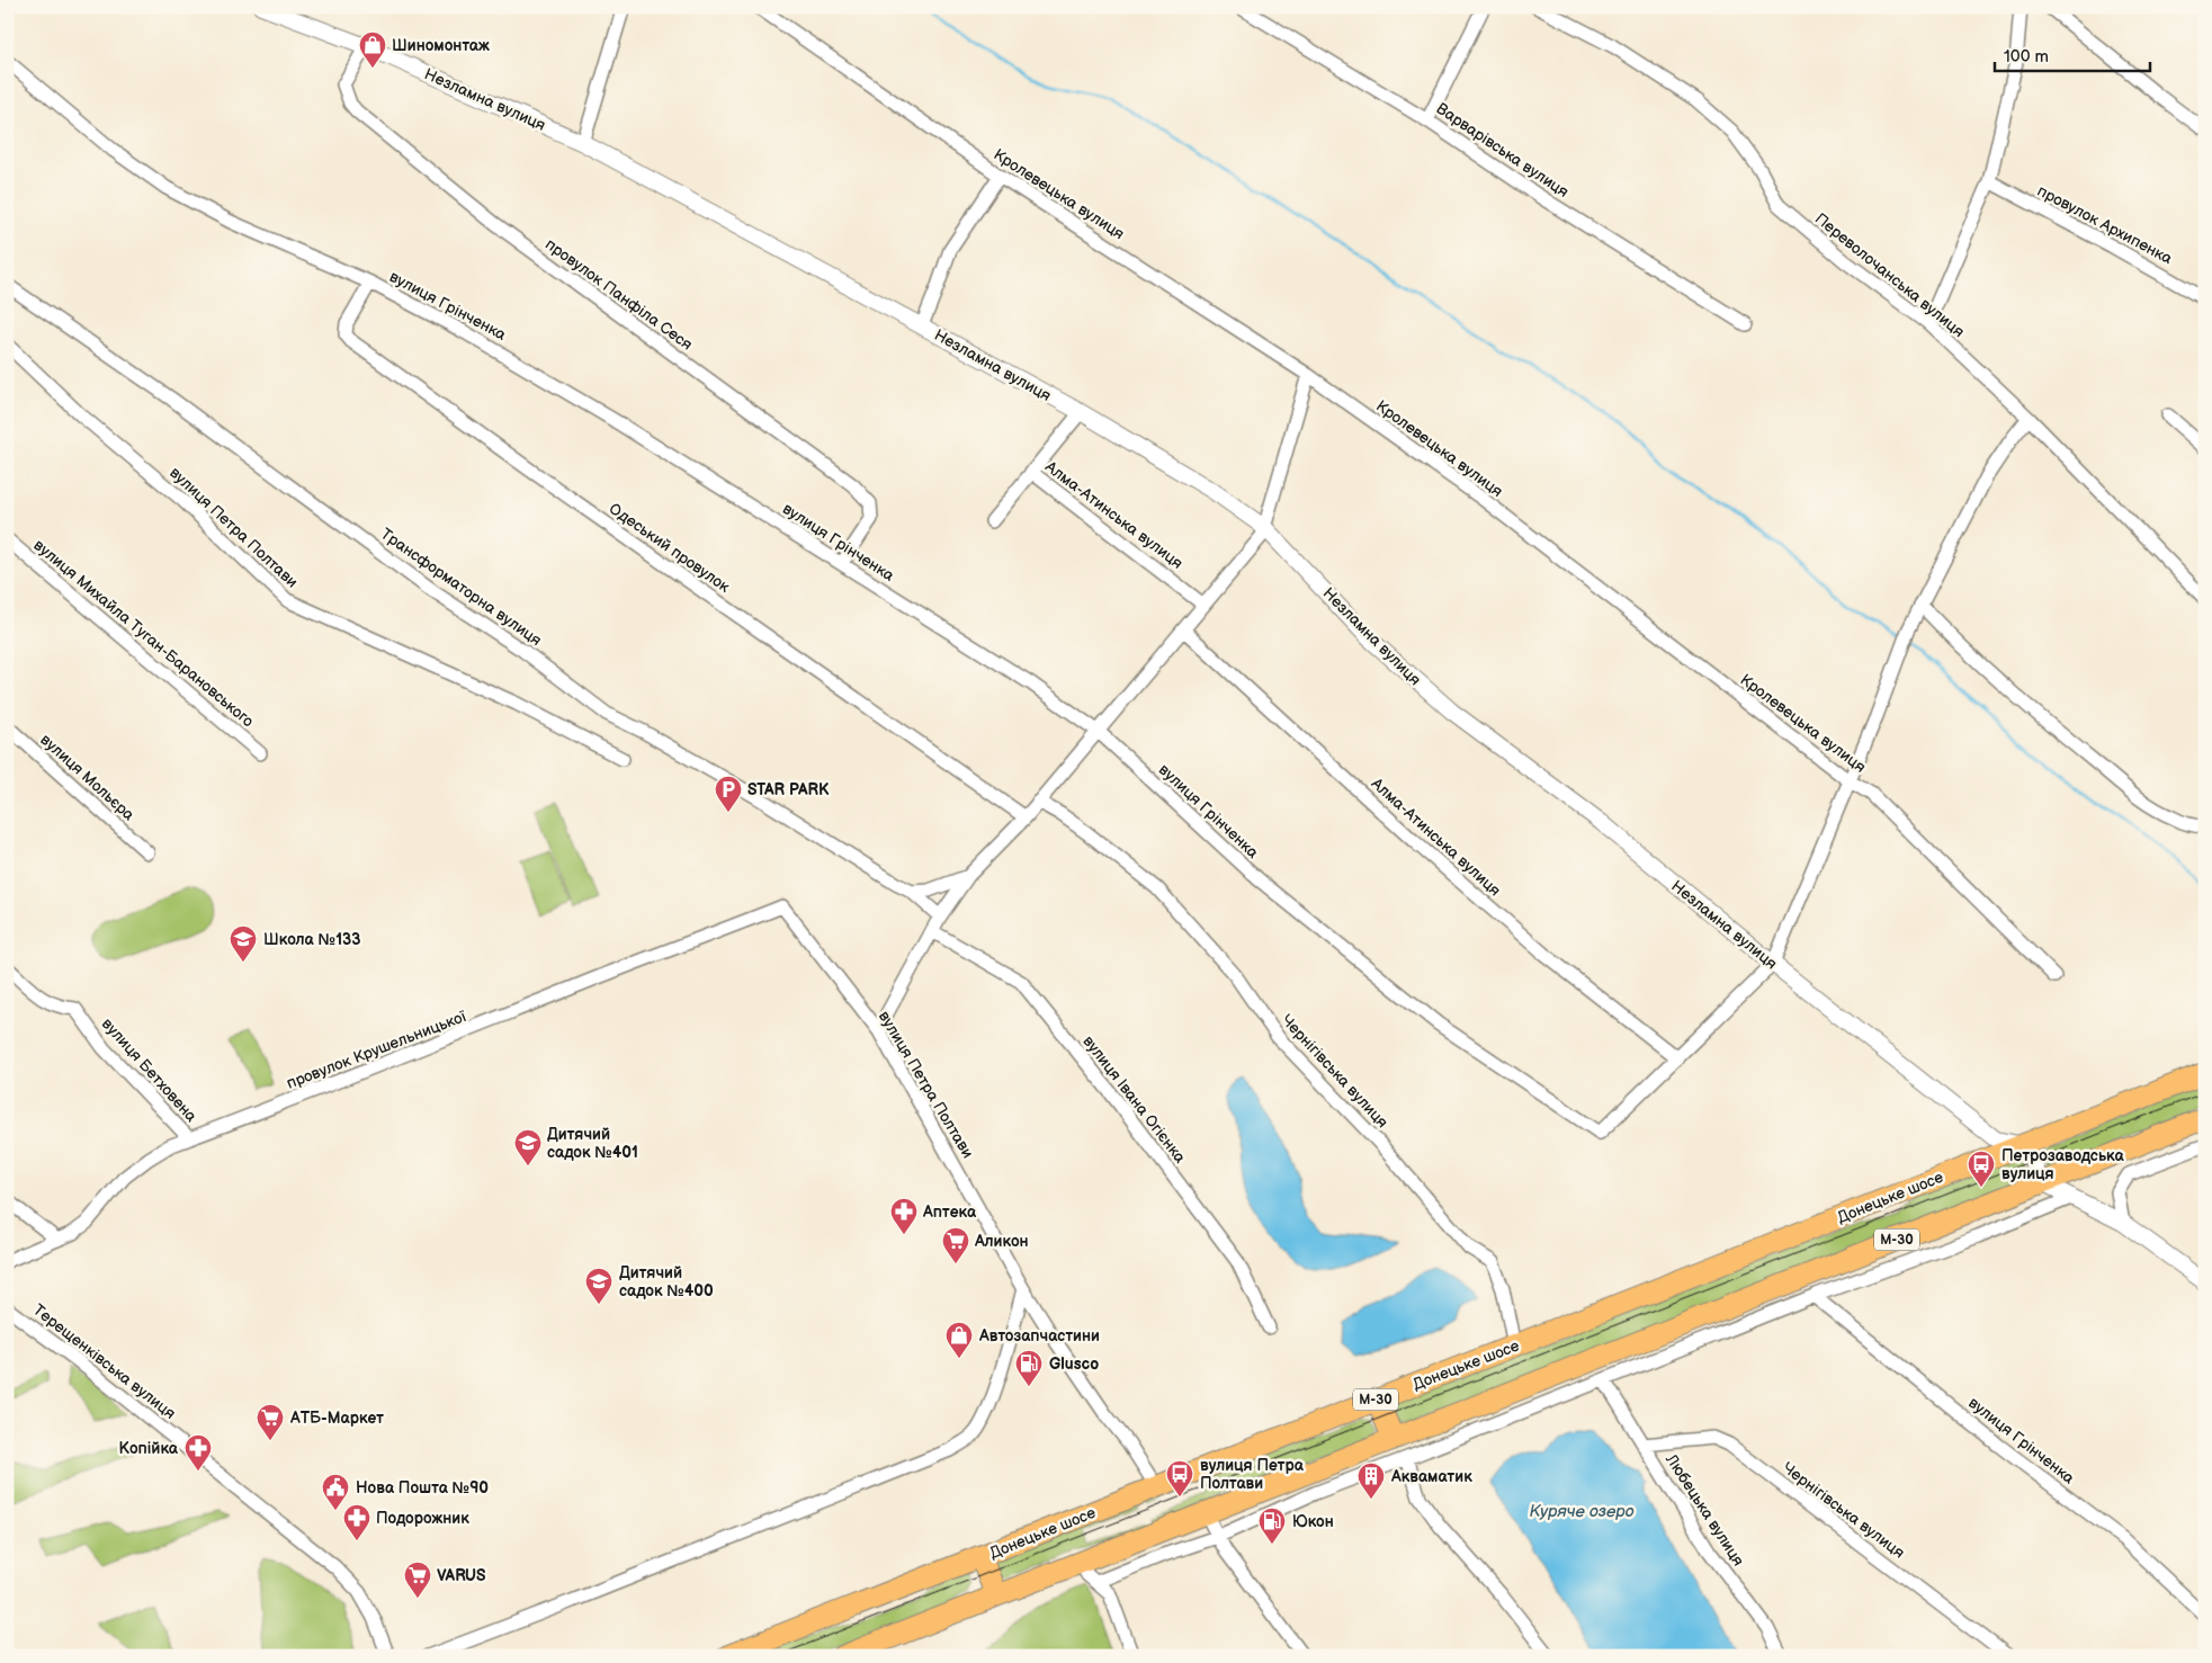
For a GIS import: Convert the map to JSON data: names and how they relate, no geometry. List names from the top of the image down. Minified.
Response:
{"streets":{"highway":["Донецьке шосе","М-30"],"street":["Незламна вулиця","Варварівська вулиця","Кролевецька вулиця","провулок Архипенка","Переволочанська вулиця","провулок Панфіла Сеся","вулиця Грінченка","Алма-Атинська вулиця","вулиця Петра Полтави","Одеський провулок","Трансформаторна вулиця","вулиця Михайла Туган-Барановського","вулиця Мольєра","провулок Крушельницької","вулиця Бетховена","Чернігівська вулиця","вулиця Івана Огієнка","Терещенківська вулиця","Любецька вулиця"]},"crossings":[["Незламна вулиця","Кролевецька вулиця"],["Незламна вулиця","провулок Панфіла Сеся"],["Незламна вулиця","Донецьке шосе"],["провулок Панфіла Сеся","вулиця Грінченка"],["вулиця Грінченка","Алма-Атинська вулиця"],["вулиця Грінченка","Одеський провулок"],["вулиця Петра Полтави","провулок Крушельницької"],["вулиця Петра Полтави","Донецьке шосе"],["провулок Крушельницької","вулиця Бетховена"],["Чернігівська вулиця","Донецьке шосе"],["Чернігівська вулиця","Любецька вулиця"]],"water":["Куряче озеро"],"places":{"shop":["Шиномонтаж","Автозапчастини"],"parking":["STAR PARK"],"school or university":["Школа №133","Дитячий садок №401","Дитячий садок №400"],"bus stop":["Петрозаводська вулиця","вулиця Петра Полтави"],"pharmacy":["Аптека","Копійка","Подорожник"],"supermarket":["Аликон","АТБ-Маркет","VARUS"],"fuel station":["Glusco","Юкон"],"building":["Акваматик"],"public building":["Нова Пошта №90"]},"scale_bar":"100 m"}
